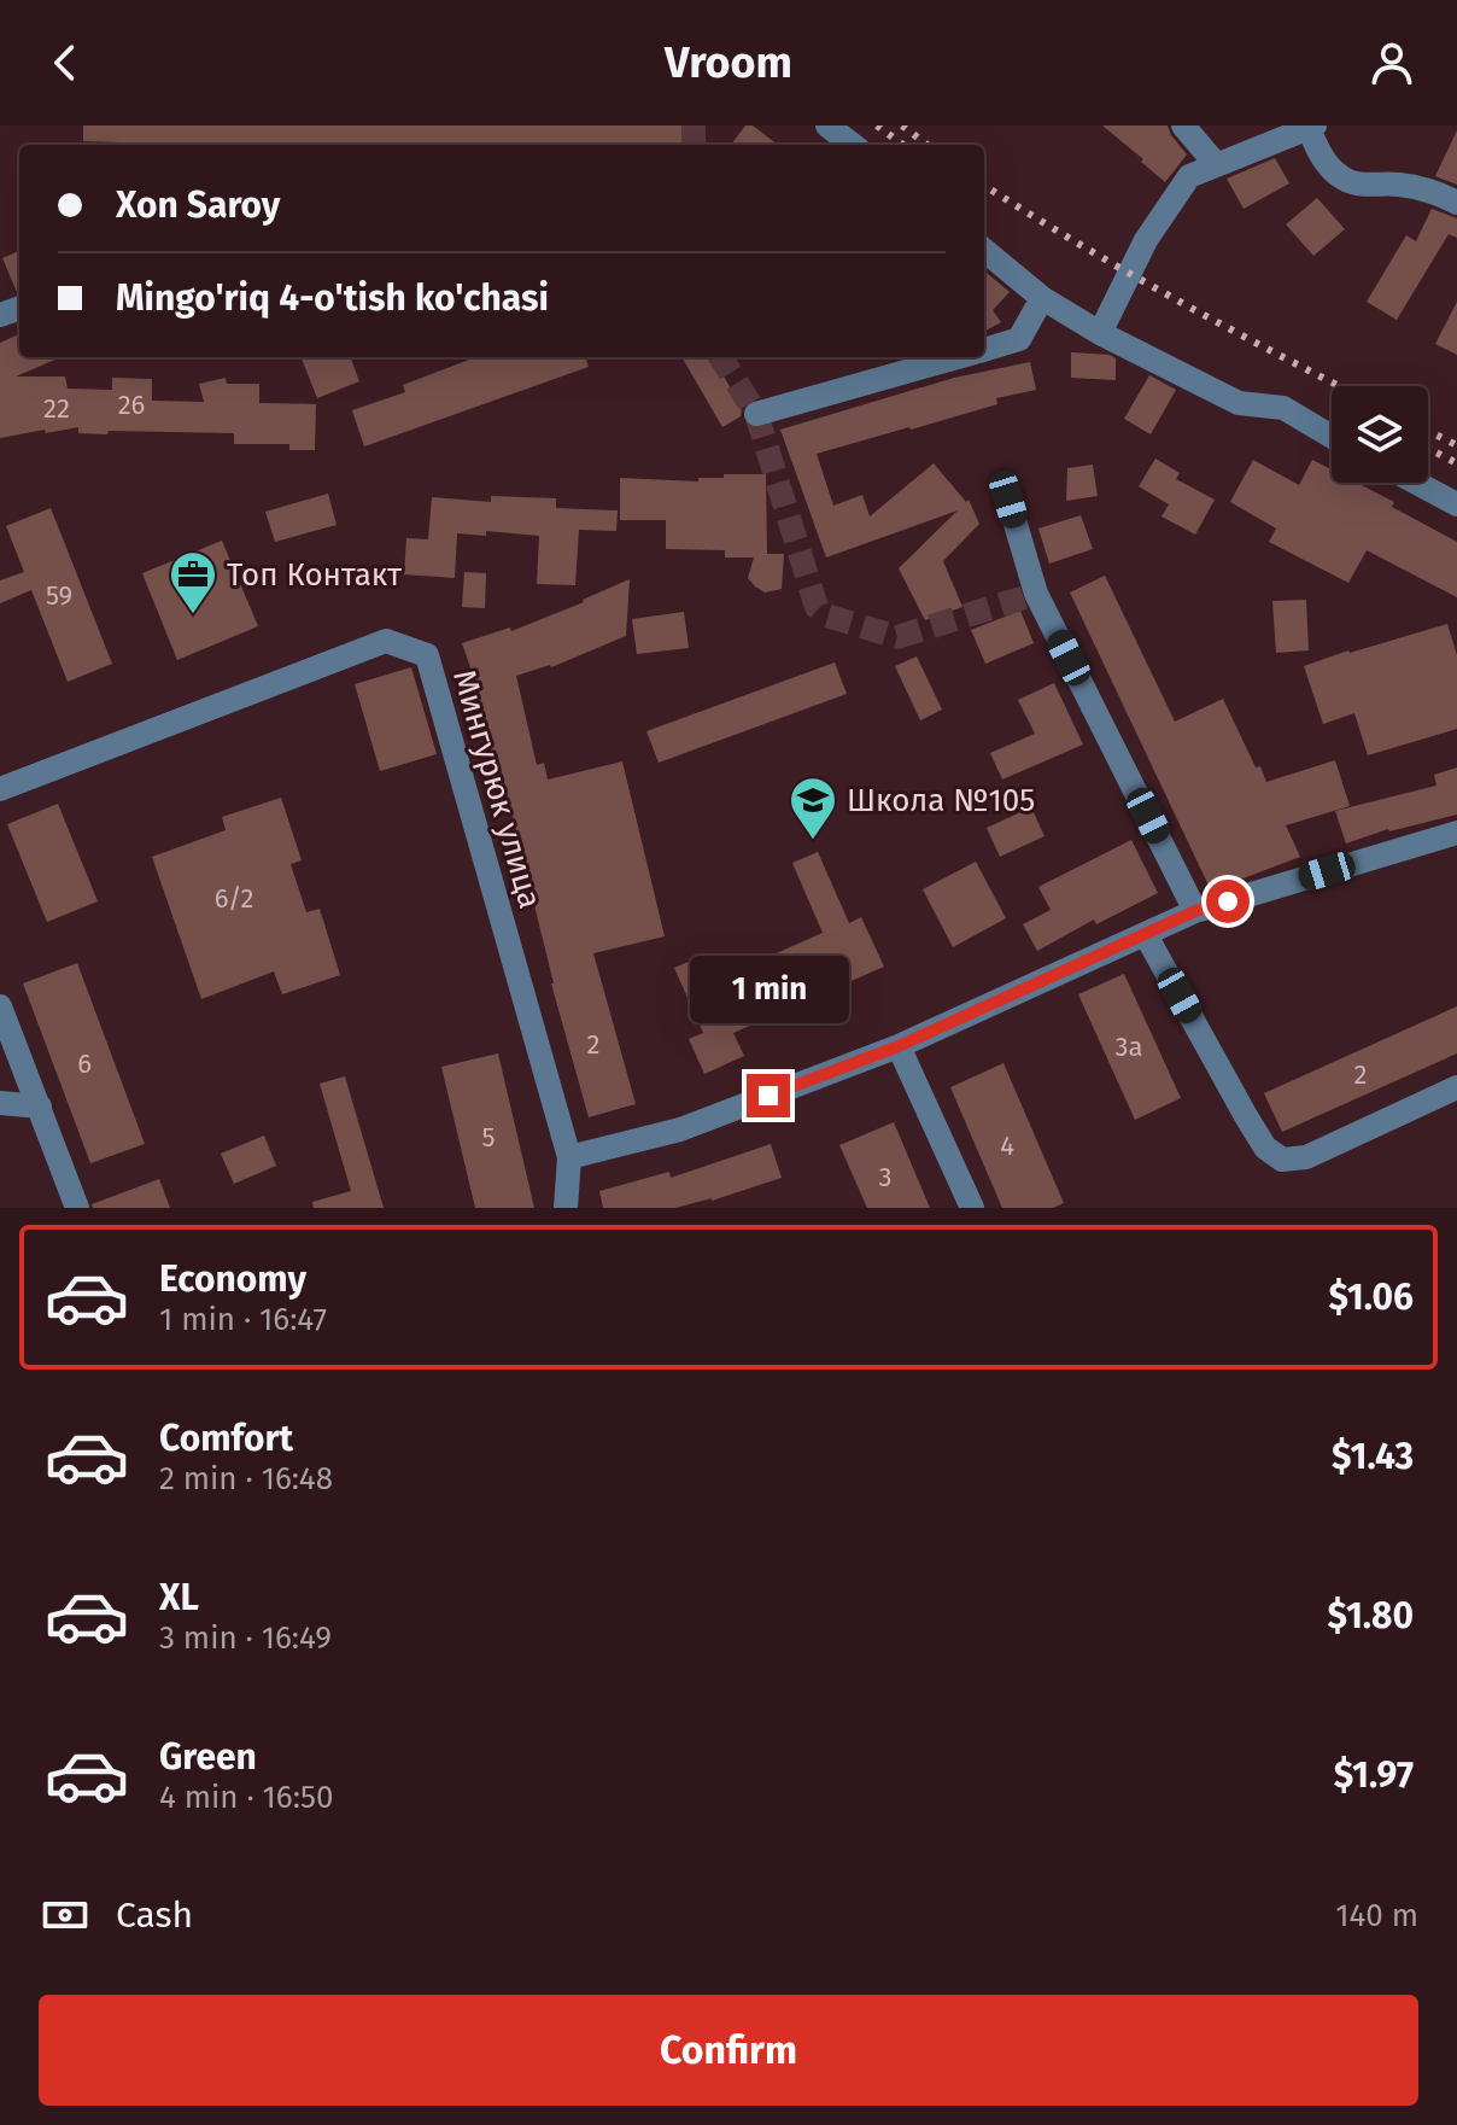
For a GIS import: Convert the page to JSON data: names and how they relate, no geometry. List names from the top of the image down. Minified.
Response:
{"streets":{"street":["Мингурюк улица"]},"places":{"office":["Топ Контакт"],"school or university":["Школа №105"]},"house_numbers":["26","22","59","6/2","2","3а","6","2","5","4","3"],"page":{"header":"Vroom","banner":["Xon Saroy","Mingo'riq 4-o'tish ko'chasi"],"bubble":"1 min","list":[{"name":"Economy","note":"1 min · 16:47","value":"$1.06"},{"name":"Comfort","note":"2 min · 16:48","value":"$1.43"},{"name":"XL","note":"3 min · 16:49","value":"$1.80"},{"name":"Green","note":"4 min · 16:50","value":"$1.97"}],"pay":["Cash","140 m"],"buttons":"Confirm"}}
